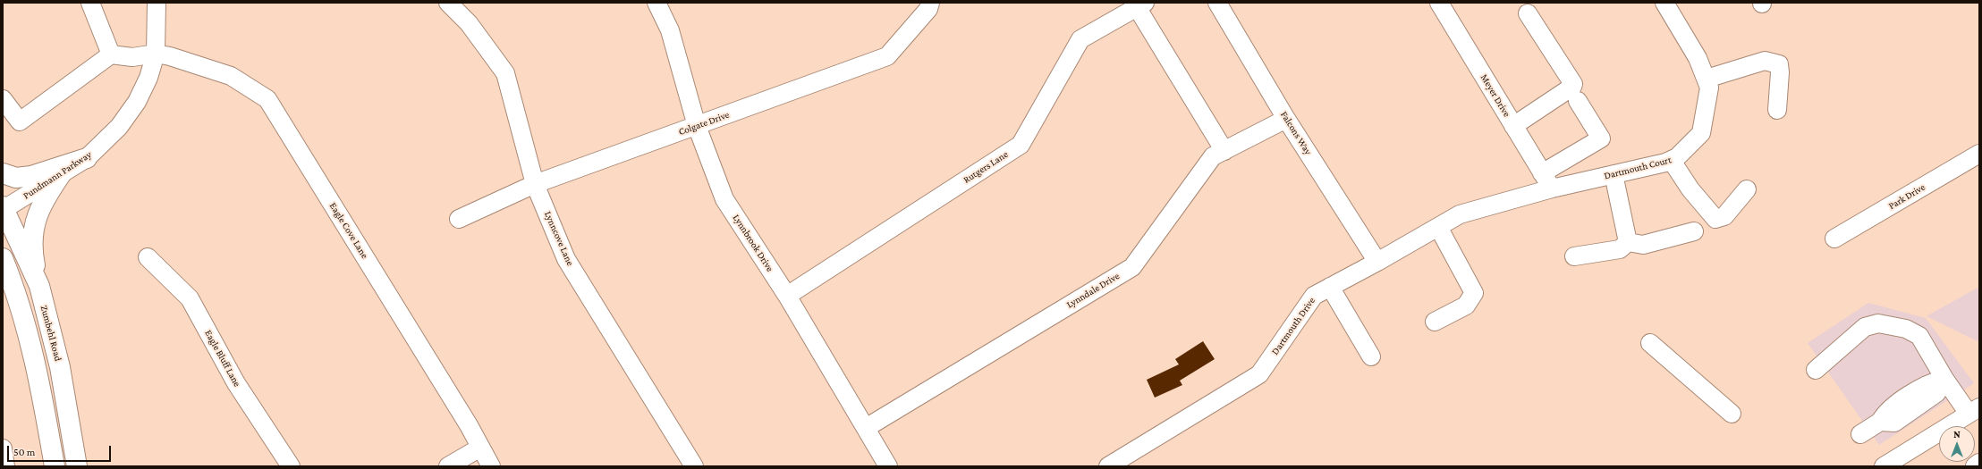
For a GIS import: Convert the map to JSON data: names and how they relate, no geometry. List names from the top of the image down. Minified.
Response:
{"streets":{"main road":["Zumbehl Road"],"street":["Meyer Drive","Colgate Drive","Falcons Way","Rutgers Lane","Dartmouth Court","Pundmann Parkway","Park Drive","Eagle Cove Lane","Lynncove Lane","Lynnbrook Drive","Lynndale Drive","Dartmouth Drive","Eagle Bluff Lane"]},"crossings":[["Meyer Drive","Dartmouth Court"],["Meyer Drive","Dartmouth Drive"],["Colgate Drive","Lynncove Lane"],["Colgate Drive","Lynnbrook Drive"],["Falcons Way","Lynndale Drive"],["Falcons Way","Dartmouth Drive"],["Rutgers Lane","Lynnbrook Drive"],["Dartmouth Court","Dartmouth Drive"],["Pundmann Parkway","Eagle Cove Lane"],["Pundmann Parkway","Zumbehl Road"],["Lynnbrook Drive","Lynndale Drive"]],"scale_bar":"50 m","north":"top"}
